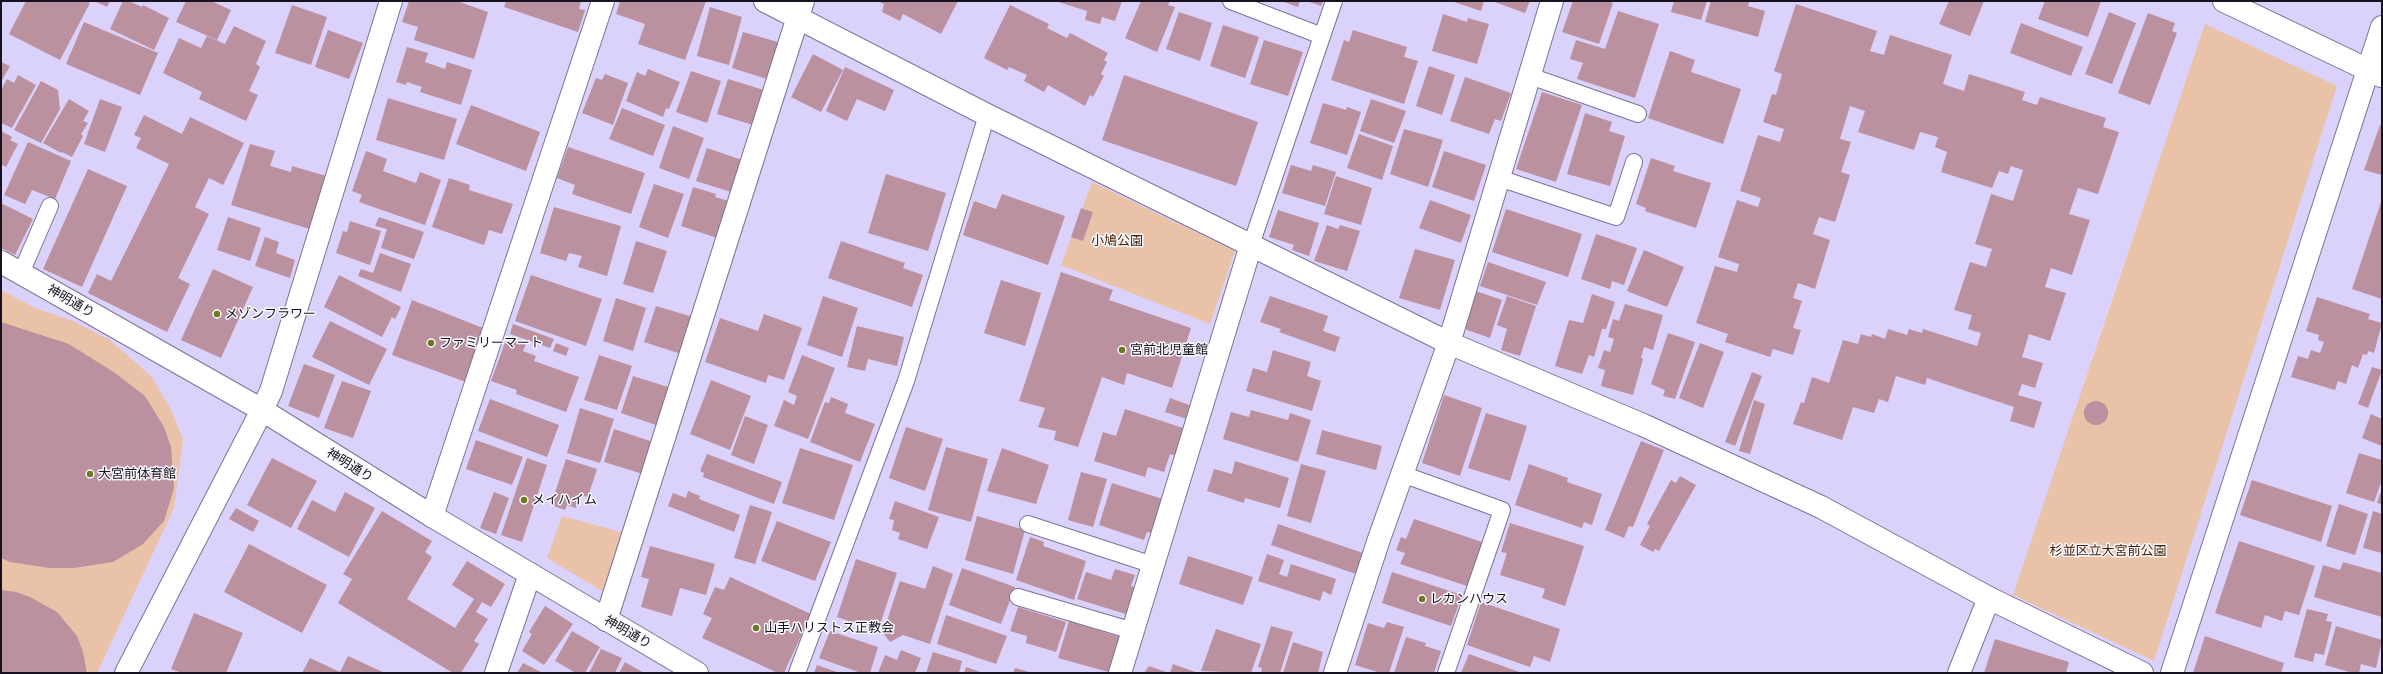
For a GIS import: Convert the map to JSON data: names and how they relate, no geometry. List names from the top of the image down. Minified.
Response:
{"streets":{"street":["神明通り"]},"parks":["小鳩公園","杉並区立大宮前公園"],"places":["メゾンフラワー","ファミリーマート","宮前北児童館","大宮前体育館","メイハイム","レカンハウス","山手ハリストス正教会"]}
